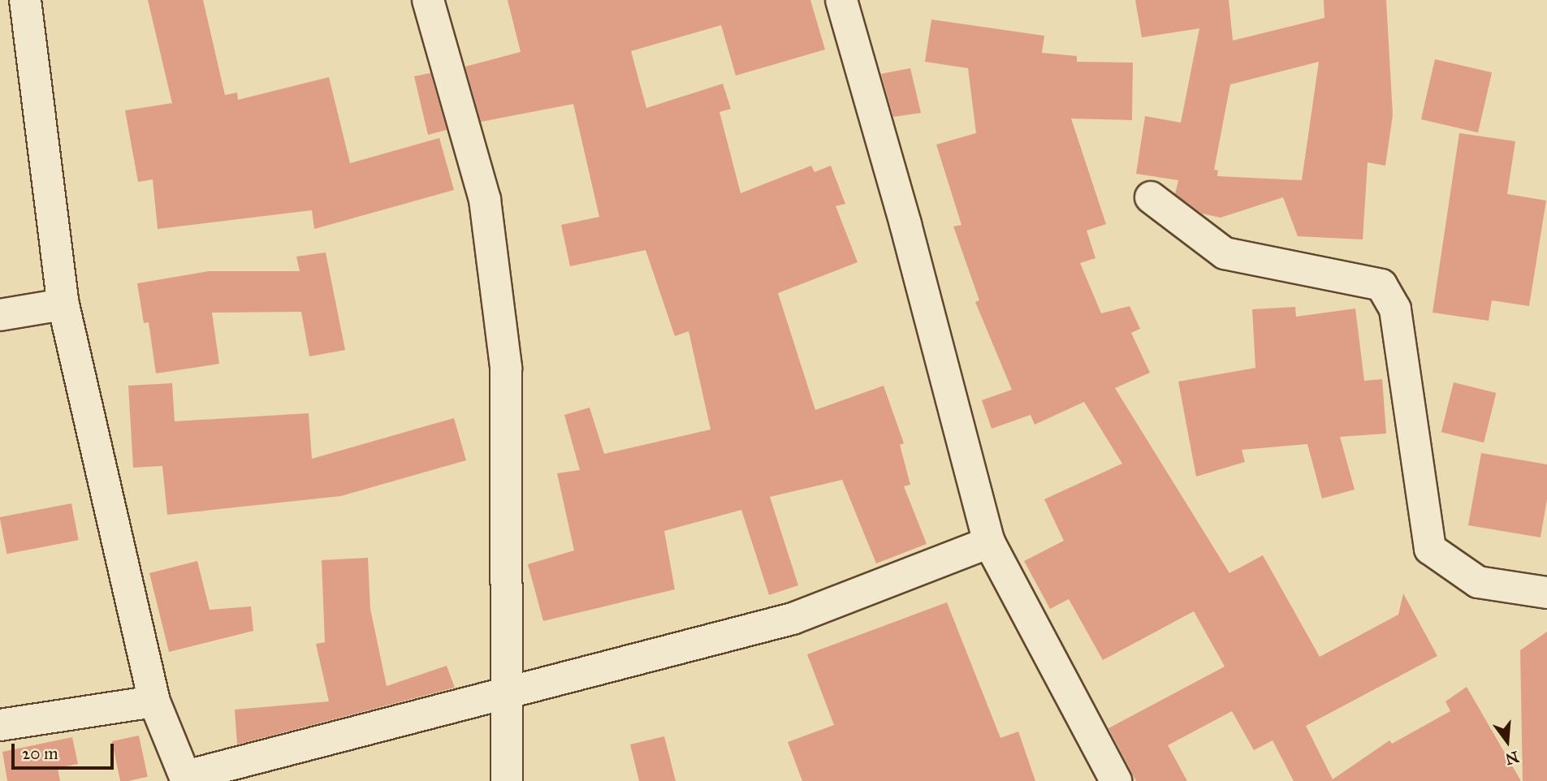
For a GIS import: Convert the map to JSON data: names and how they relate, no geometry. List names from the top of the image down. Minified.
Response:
{"scale_bar":"20 m","north":"bottom"}
